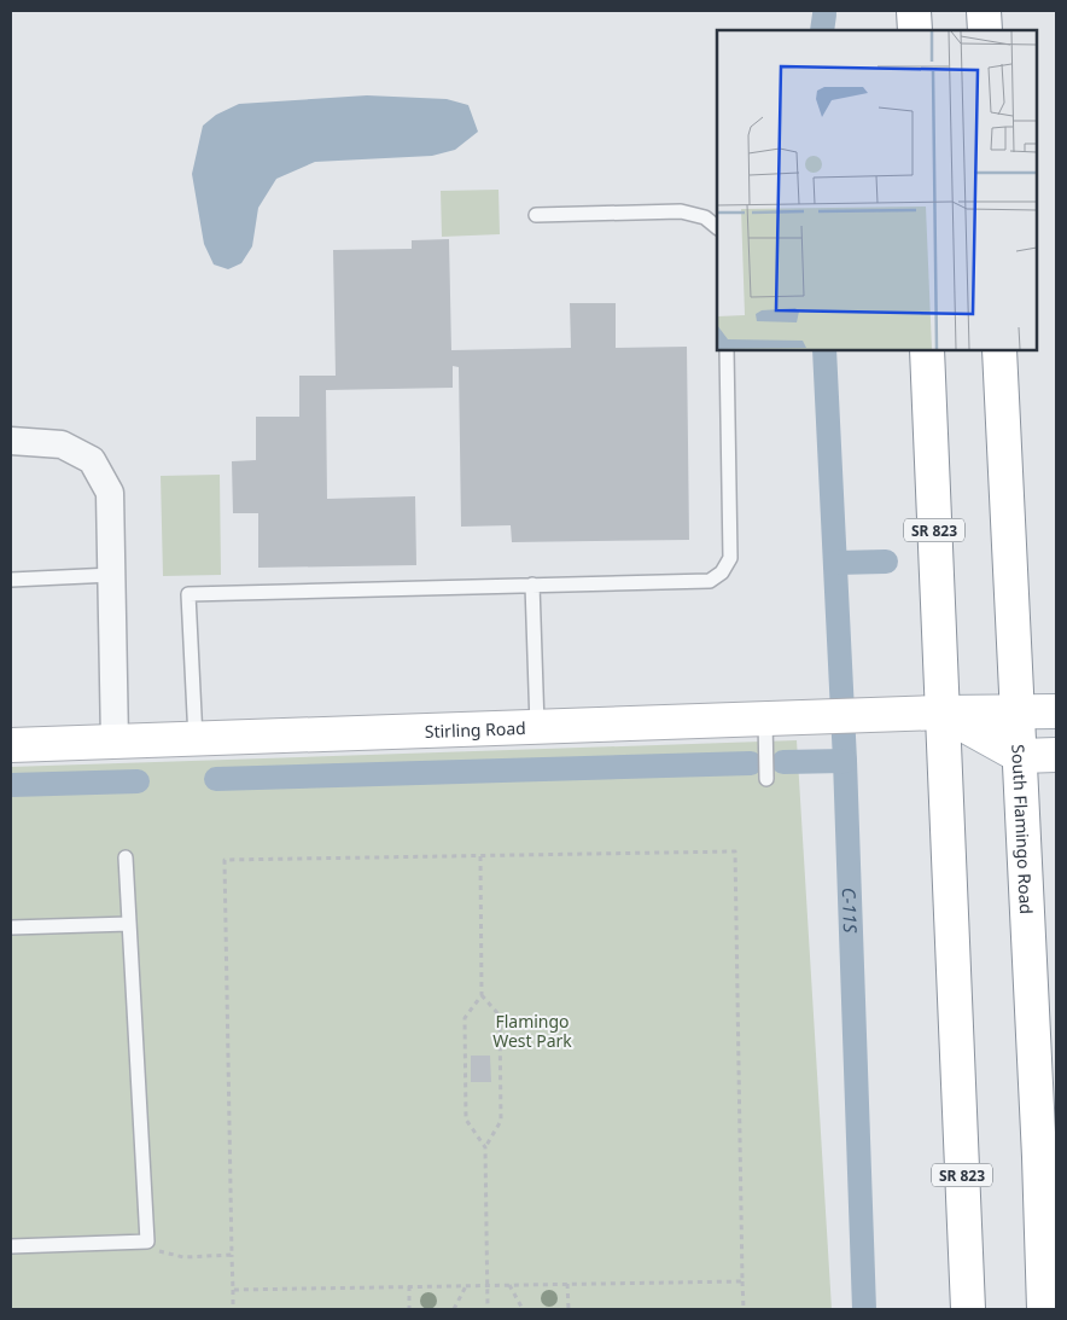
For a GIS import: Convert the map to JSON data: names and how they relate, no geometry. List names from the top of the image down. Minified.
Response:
{"streets":{"main road":["SR 823","Stirling Road","South Flamingo Road"]},"crossings":[["SR 823","Stirling Road"],["Stirling Road","South Flamingo Road"]],"water":["C-11S"],"parks":["Flamingo West Park"]}
